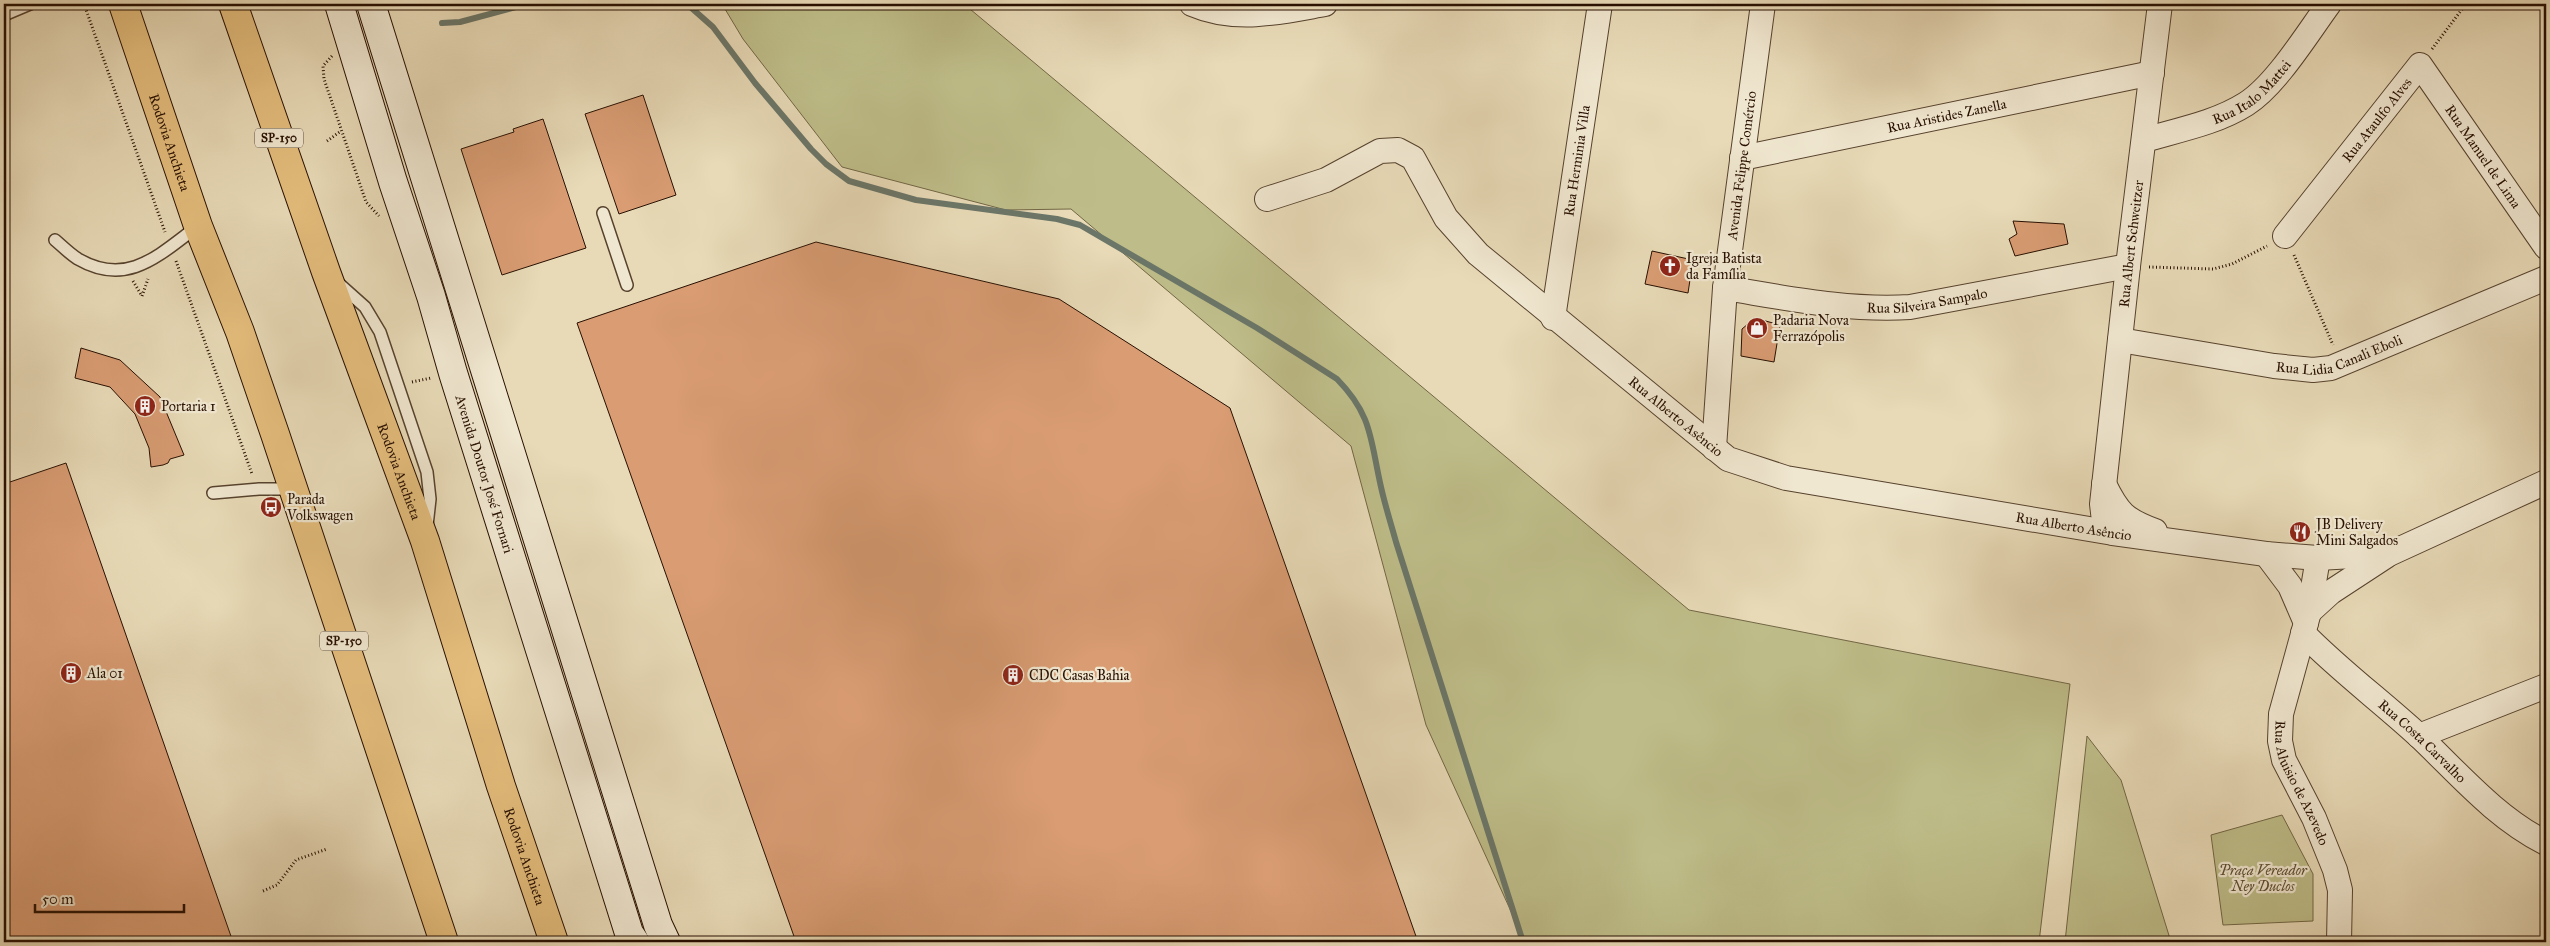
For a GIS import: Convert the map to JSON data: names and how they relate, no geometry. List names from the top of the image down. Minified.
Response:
{"streets":{"highway":["SP-150","Rodovia Anchieta"],"street":["Rua Italo Mattei","Rua Aristides Zanella","Rua Ataulfo Alves","Rua Manuel de Lima","Rua Herminia Villa","Avenida Felippe Comércio","Rua Albert Schweitzer","Rua Silveira Sampalo","Rua Lidia Canali Eboli","Rua Alberto Asêncio","Avenida Doutor José Fornari","Rua Costa Carvalho","Rua Aluisio de Azevedo"]},"crossings":[["Rua Italo Mattei","Rua Albert Schweitzer"],["Rua Aristides Zanella","Avenida Felippe Comércio"],["Rua Aristides Zanella","Rua Albert Schweitzer"],["Rua Ataulfo Alves","Rua Manuel de Lima"],["Rua Herminia Villa","Rua Alberto Asêncio"],["Avenida Felippe Comércio","Rua Silveira Sampalo"],["Avenida Felippe Comércio","Rua Alberto Asêncio"],["Rua Albert Schweitzer","Rua Silveira Sampalo"],["Rua Albert Schweitzer","Rua Lidia Canali Eboli"],["Rua Albert Schweitzer","Rua Alberto Asêncio"],["Rua Alberto Asêncio","Rua Aluisio de Azevedo"],["Rua Costa Carvalho","Rua Aluisio de Azevedo"]],"parks":["Praça Vereador Ney Duclos"],"places":{"church":["Igreja Batista da Família"],"shop":["Padaria Nova Ferrazópolis"],"building":["Portaria 1","Ala 01","CDC Casas Bahia"],"bus stop":["Parada Volkswagen"],"restaurant":["JB Delivery Mini Salgados"]},"scale_bar":"50 m"}
